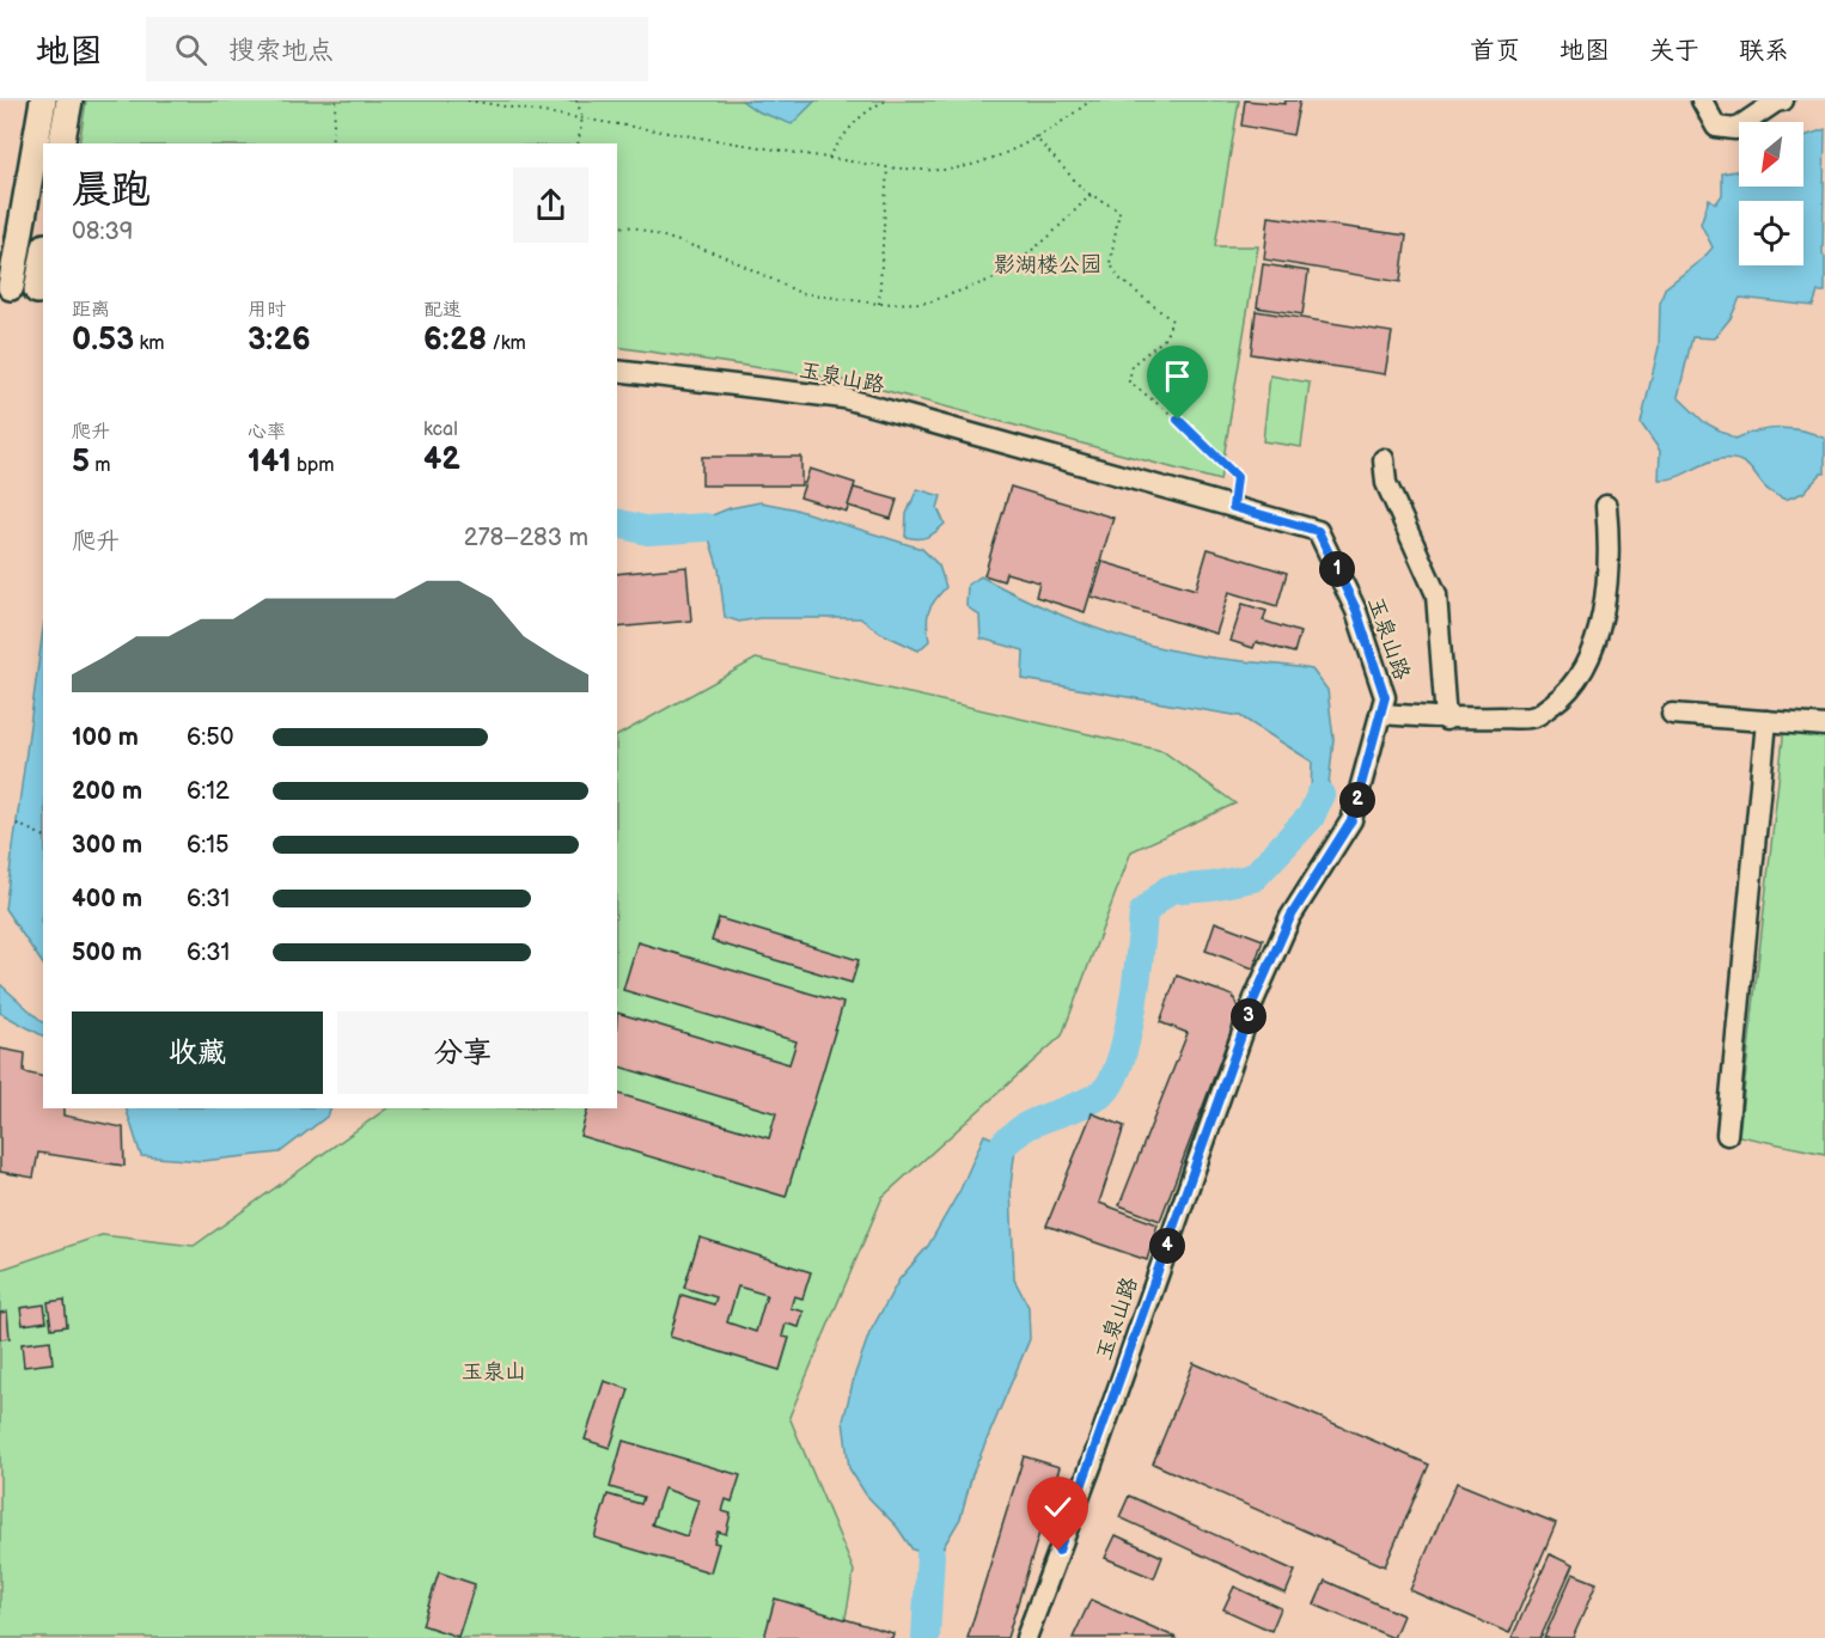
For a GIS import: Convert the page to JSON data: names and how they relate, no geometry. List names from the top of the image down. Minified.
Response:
{"streets":{"street":["玉泉山路"]},"parks":["影湖楼公园","玉泉山"],"north":"bottom left","page":{"header":"地图","search":"搜索地点","nav":["首页","地图","关于","联系"],"heading":["晨跑","08:39"],"stats":[["距离","0.53 km"],["用时","3:26"],["配速","6:28 /km"],["爬升","5 m"],["心率","141 bpm"],["kcal","42"]],"chart":["爬升","278–283 m"],"pins":["1","2","3","4"],"list":[{"name":"100 m","note":"6:50"},{"name":"200 m","note":"6:12"},{"name":"300 m","note":"6:15"},{"name":"400 m","note":"6:31"},{"name":"500 m","note":"6:31"}],"buttons":["收藏","分享"]}}
